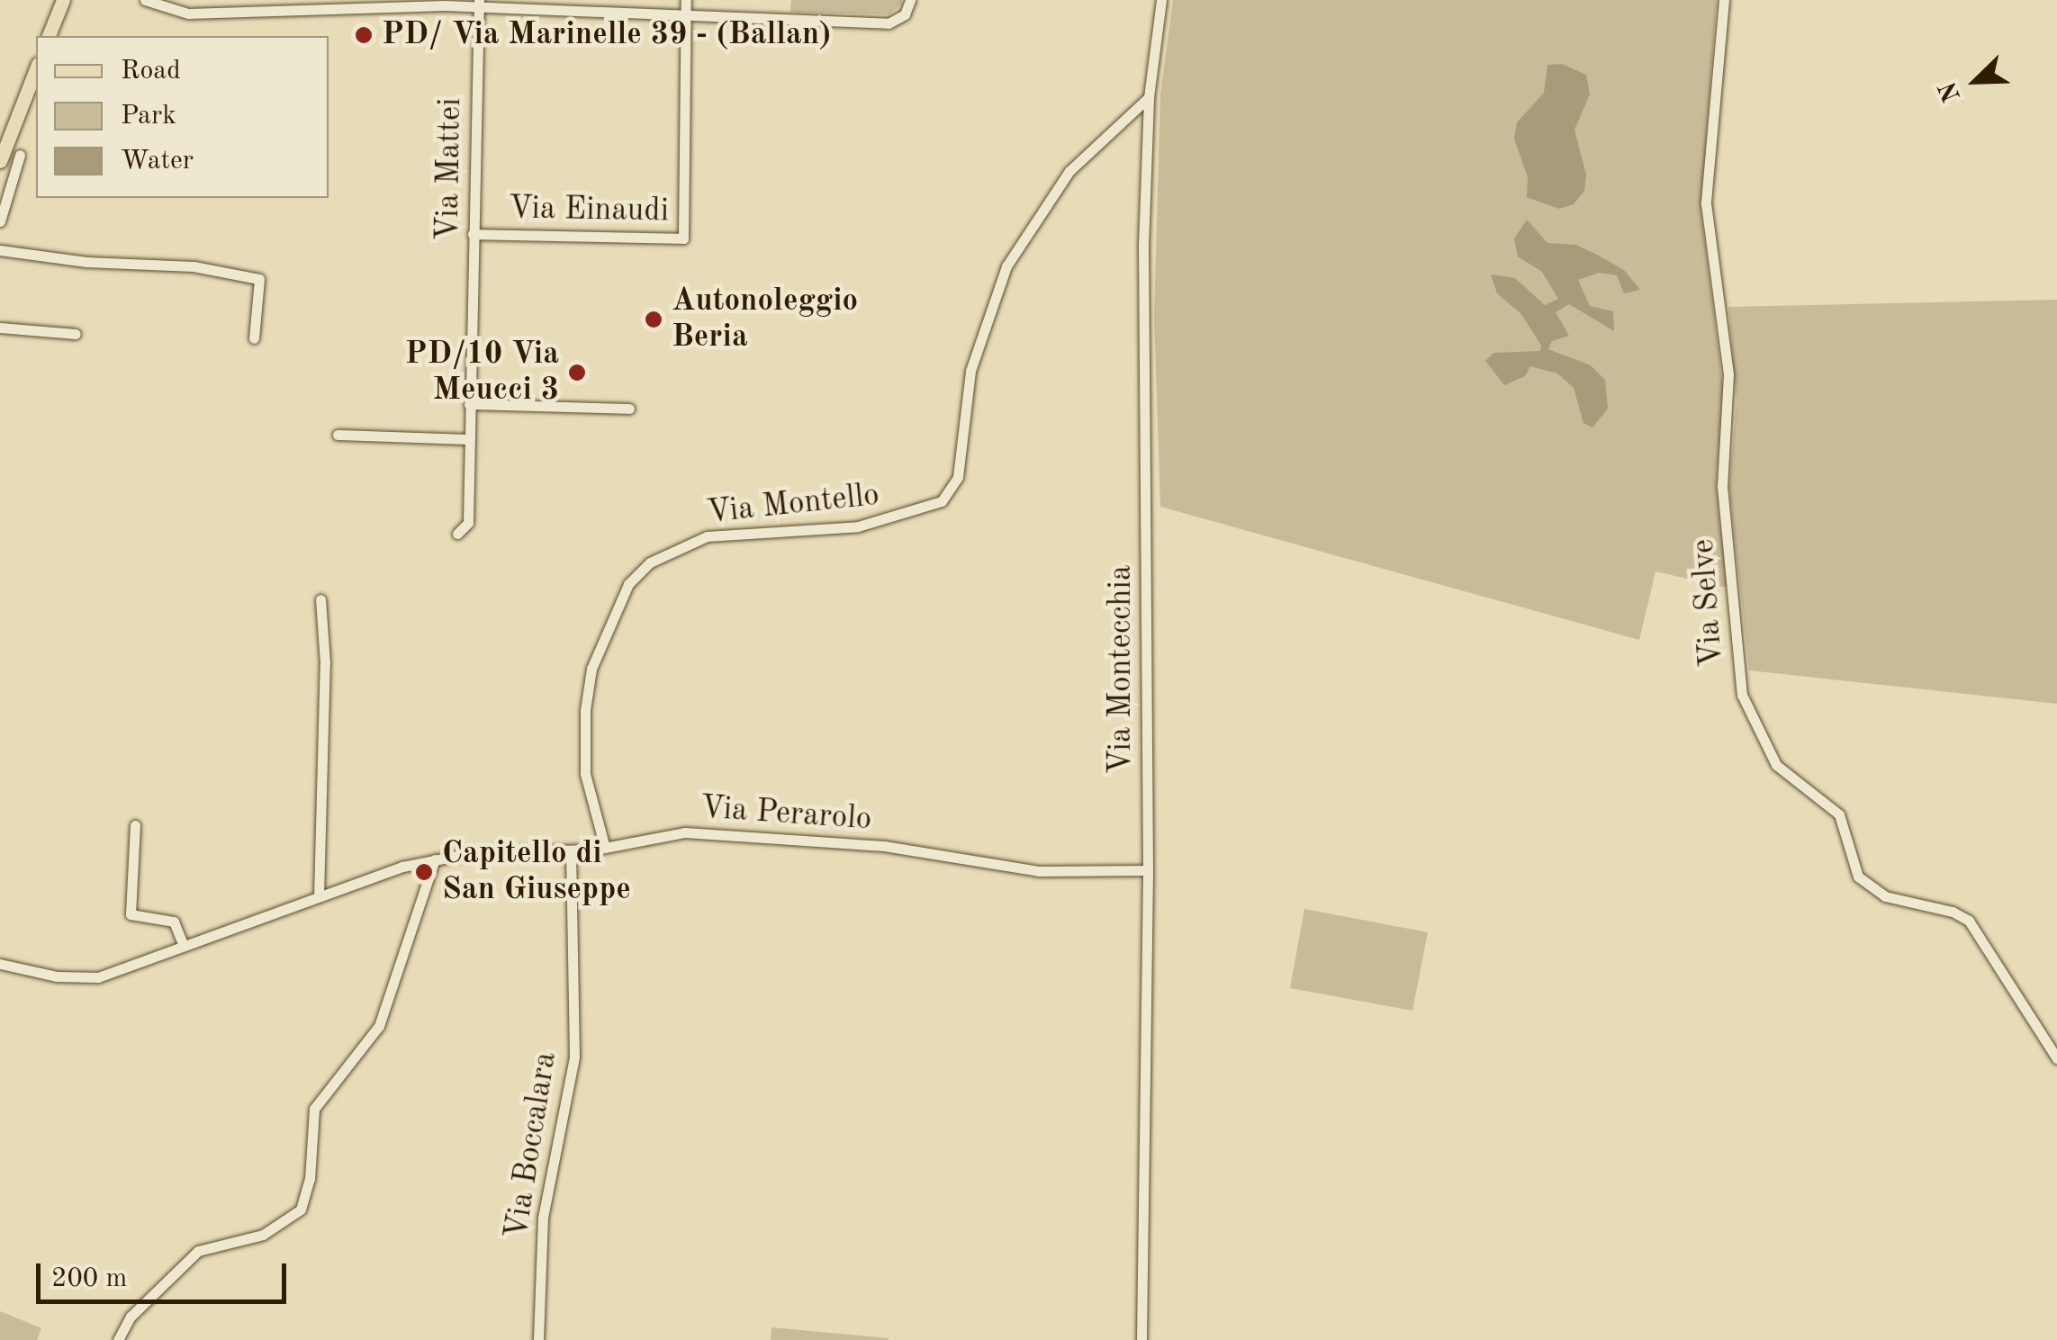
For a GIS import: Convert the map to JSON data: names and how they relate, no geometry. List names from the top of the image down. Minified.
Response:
{"streets":{"street":["Via Mattei","Via Einaudi","Via Montello","Via Selve","Via Montecchia","Via Perarolo","Via Boccalara"]},"crossings":[["Via Mattei","Via Einaudi"],["Via Montello","Via Montecchia"],["Via Montello","Via Perarolo"],["Via Montecchia","Via Perarolo"],["Via Perarolo","Via Boccalara"]],"places":["PD/ Via Marinelle 39 - (Ballan)","Autonoleggio Beria","PD/10 Via Meucci 3","Capitello di San Giuseppe"],"legend":["Road","Park","Water"],"scale_bar":"200 m","north":"bottom left"}
